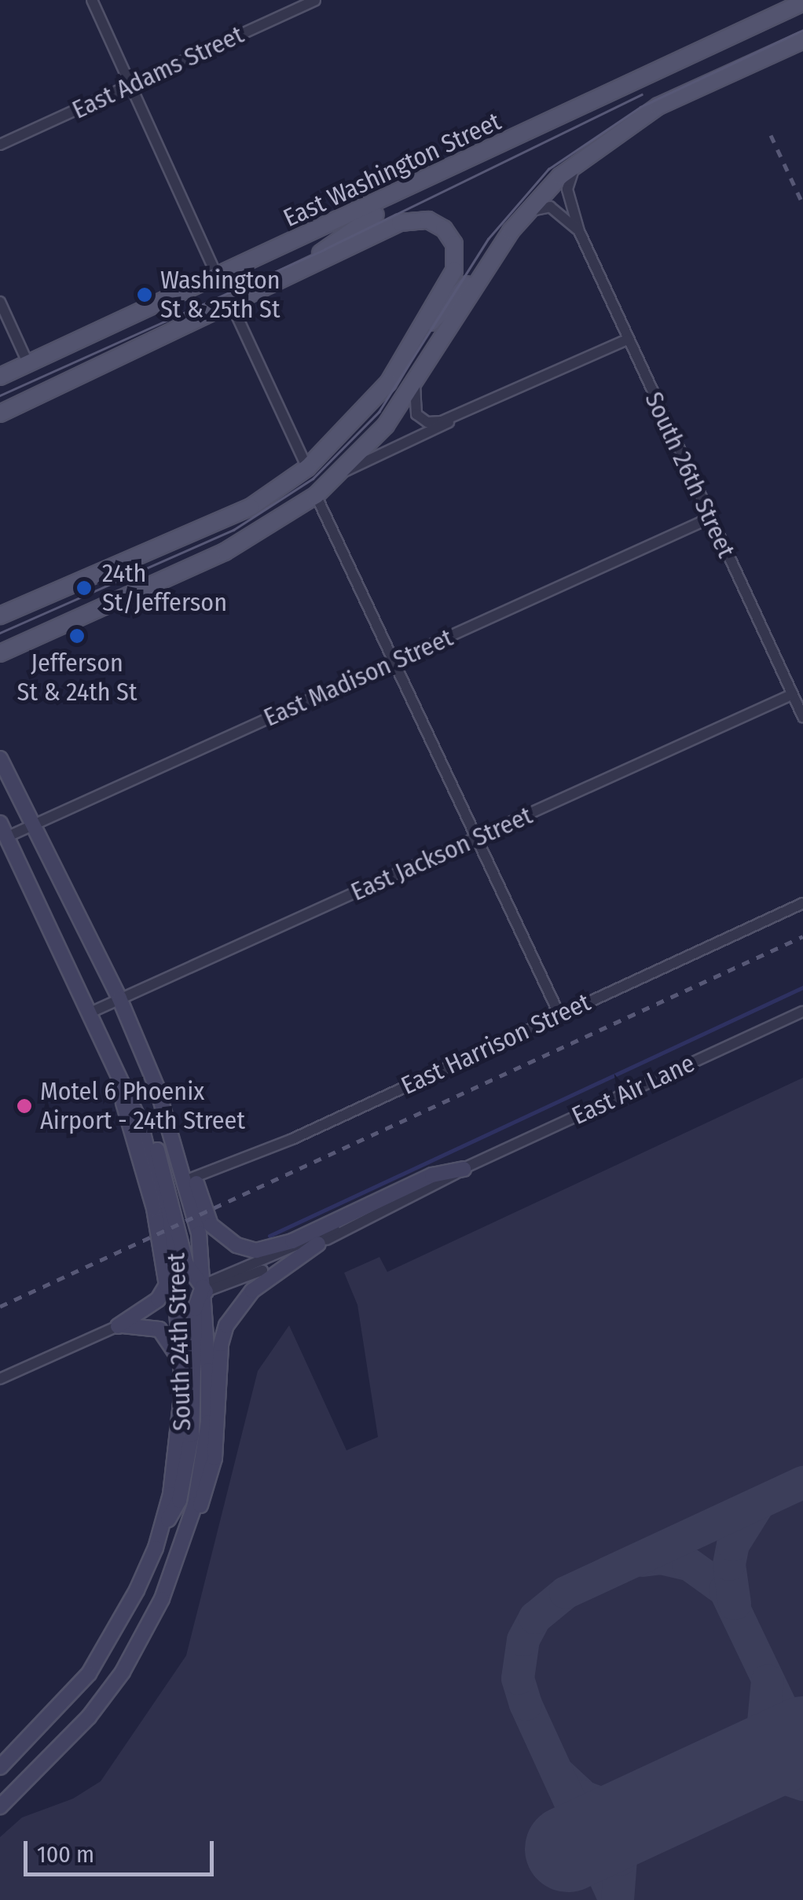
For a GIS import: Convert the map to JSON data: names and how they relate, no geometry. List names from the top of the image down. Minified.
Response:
{"streets":{"main road":["East Washington Street","South 24th Street"],"street":["East Adams Street","South 26th Street","East Madison Street","East Jackson Street","East Harrison Street","East Air Lane"]},"crossings":[["South 26th Street","East Madison Street"],["South 26th Street","East Jackson Street"],["East Madison Street","South 24th Street"],["East Jackson Street","South 24th Street"],["East Harrison Street","South 24th Street"],["East Air Lane","South 24th Street"]],"places":["Washington St & 25th St","24th St/Jefferson","Jefferson St & 24th St","Motel 6 Phoenix Airport - 24th Street"],"scale_bar":"100 m"}
